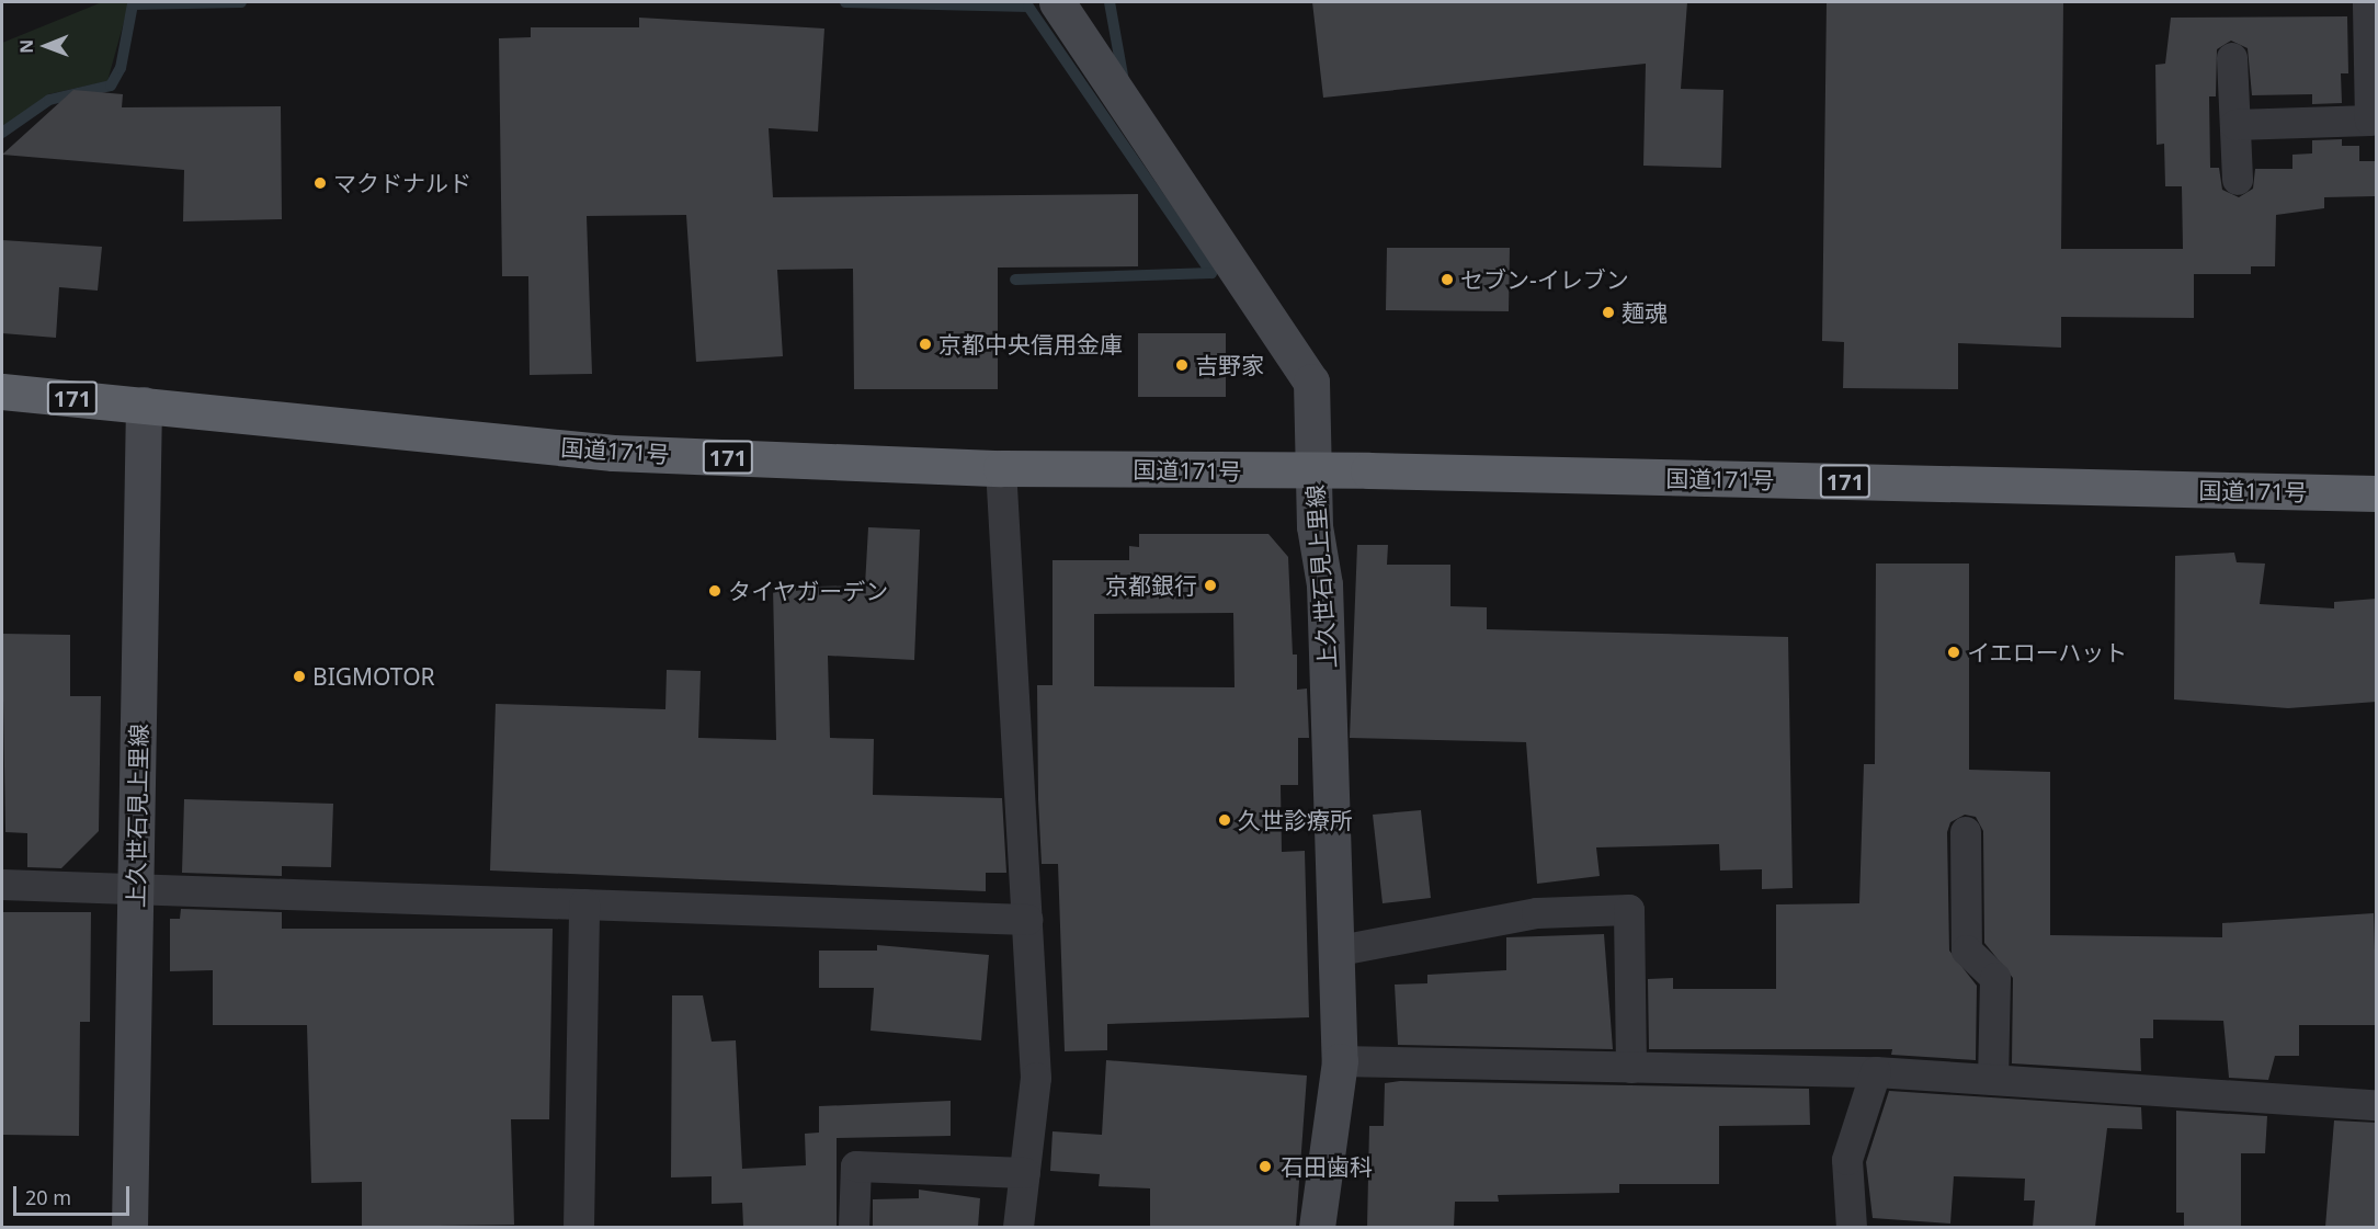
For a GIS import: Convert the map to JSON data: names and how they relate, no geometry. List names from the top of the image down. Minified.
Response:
{"streets":{"highway":["171","国道171号"],"main road":["上久世石見上里線"]},"crossings":[["国道171号","上久世石見上里線"]],"places":["マクドナルド","セブン-イレブン","麺魂","京都中央信用金庫","吉野家","京都銀行","タイヤガーデン","イエローハット","BIGMOTOR","久世診療所","石田歯科"],"scale_bar":"20 m","north":"left"}
